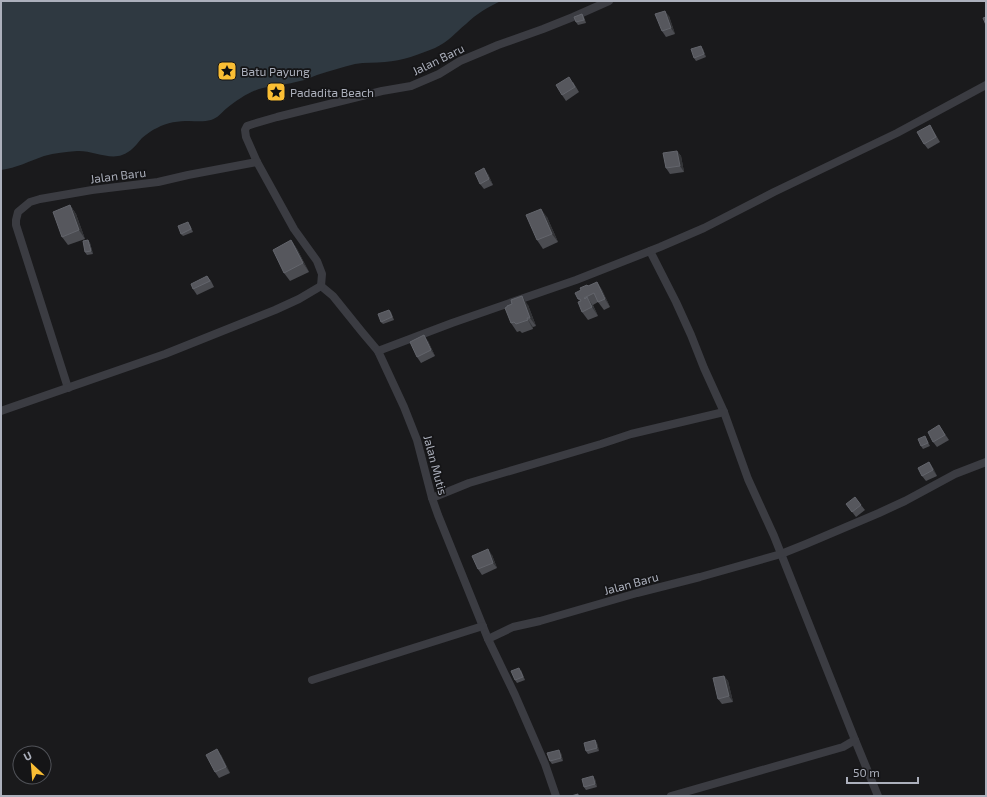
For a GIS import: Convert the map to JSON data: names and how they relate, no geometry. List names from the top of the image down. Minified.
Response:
{"streets":{"street":["Jalan Baru","Jalan Mutis"]},"crossings":[["Jalan Baru","Jalan Mutis"]],"places":{"place":["Batu Payung","Padadita Beach"]},"scale_bar":"50 m","north":"top left"}
